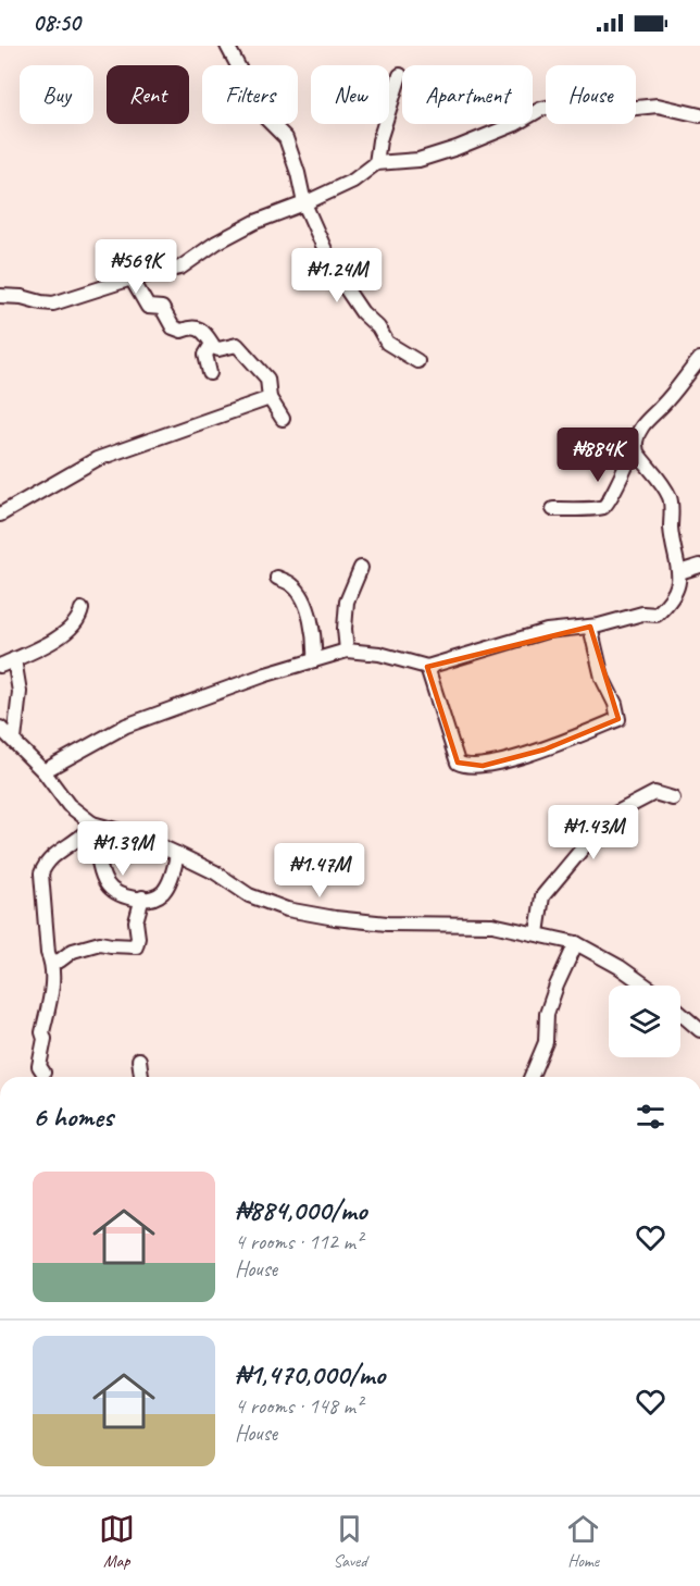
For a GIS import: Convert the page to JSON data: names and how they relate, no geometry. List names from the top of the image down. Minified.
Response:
{"page":{"status":"08:50","chip":["Buy","Rent","Filters","New","Apartment","House"],"price":["₦569K","₦1.24M","₦884K","₦1.43M","₦1.39M","₦1.47M"],"heading":"6 homes","list":[{"name":"₦884,000/mo","note":"4 rooms · 112 m² · House"},{"name":"₦1,470,000/mo","note":"4 rooms · 148 m² · House"}],"tabs":["Map","Saved","Home"]}}
